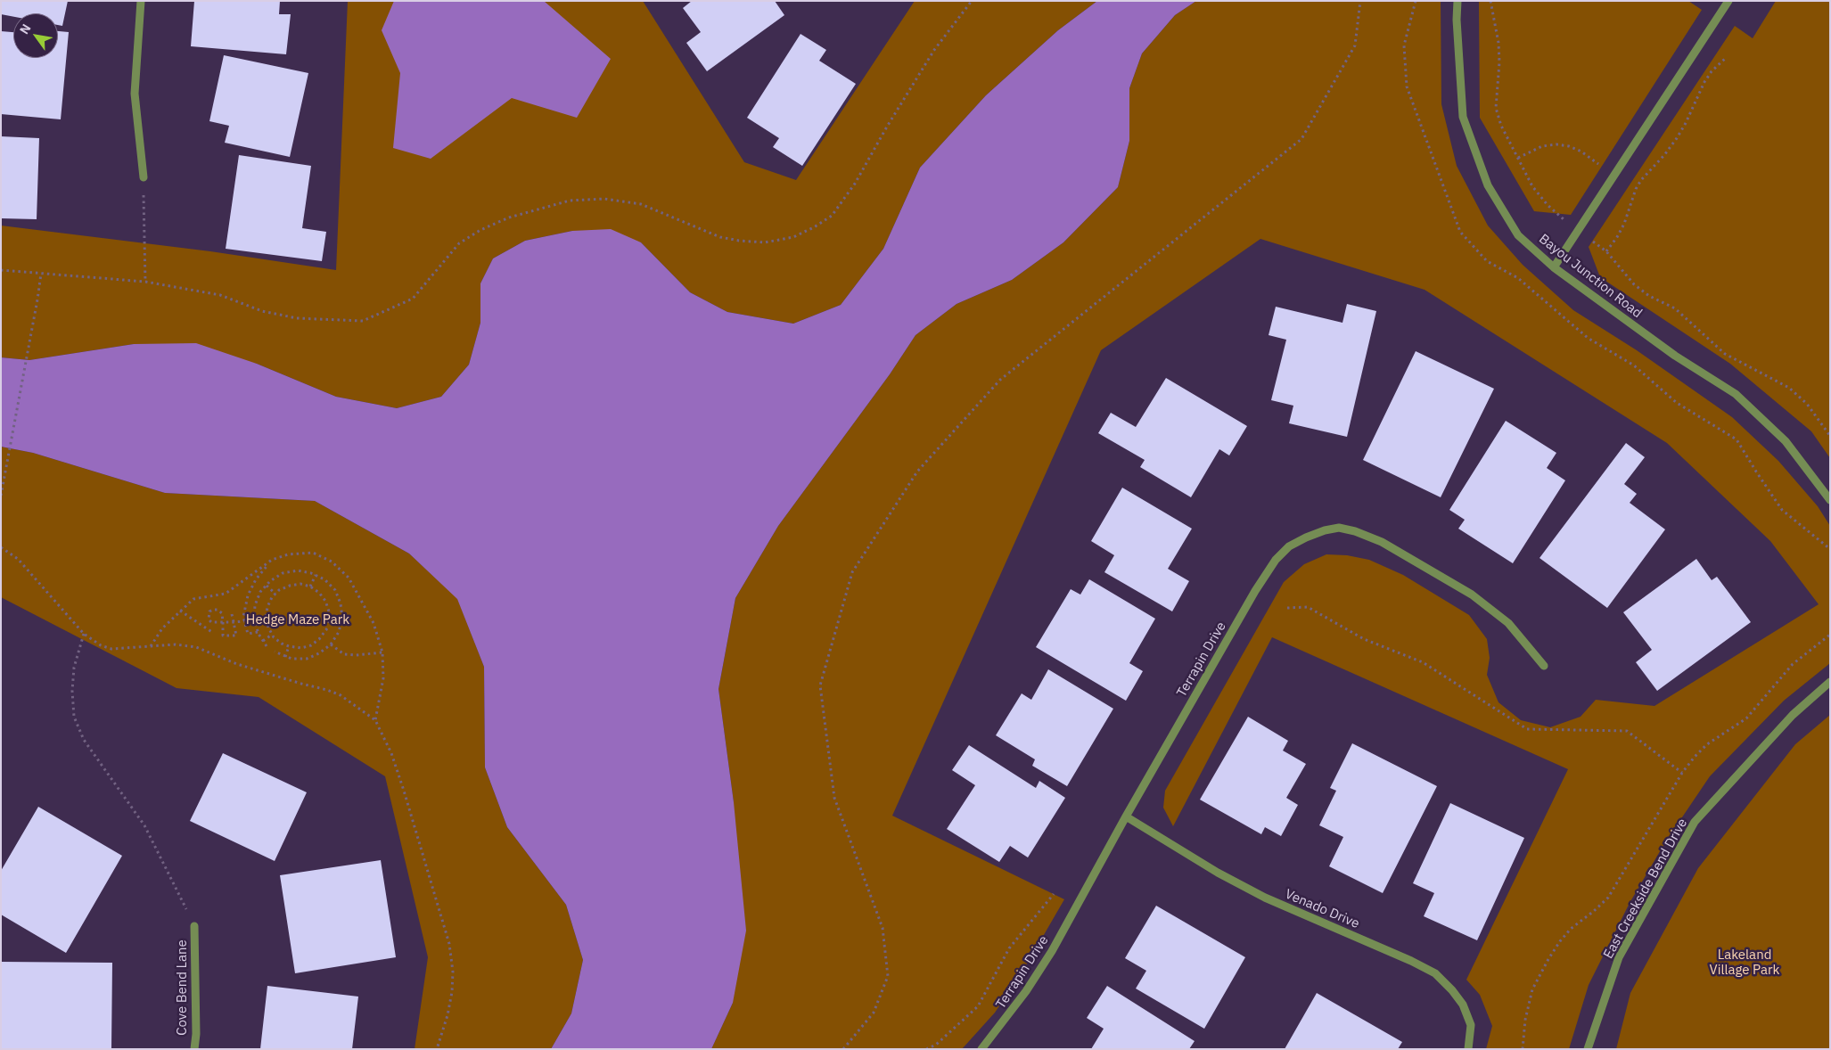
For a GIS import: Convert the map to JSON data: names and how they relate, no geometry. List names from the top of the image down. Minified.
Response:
{"streets":{"street":["Bayou Junction Road","Terrapin Drive","East Creekside Bend Drive","Venado Drive","Cove Bend Lane"]},"crossings":[["Terrapin Drive","Venado Drive"]],"parks":["Hedge Maze Park","Lakeland Village Park"],"north":"top left"}
